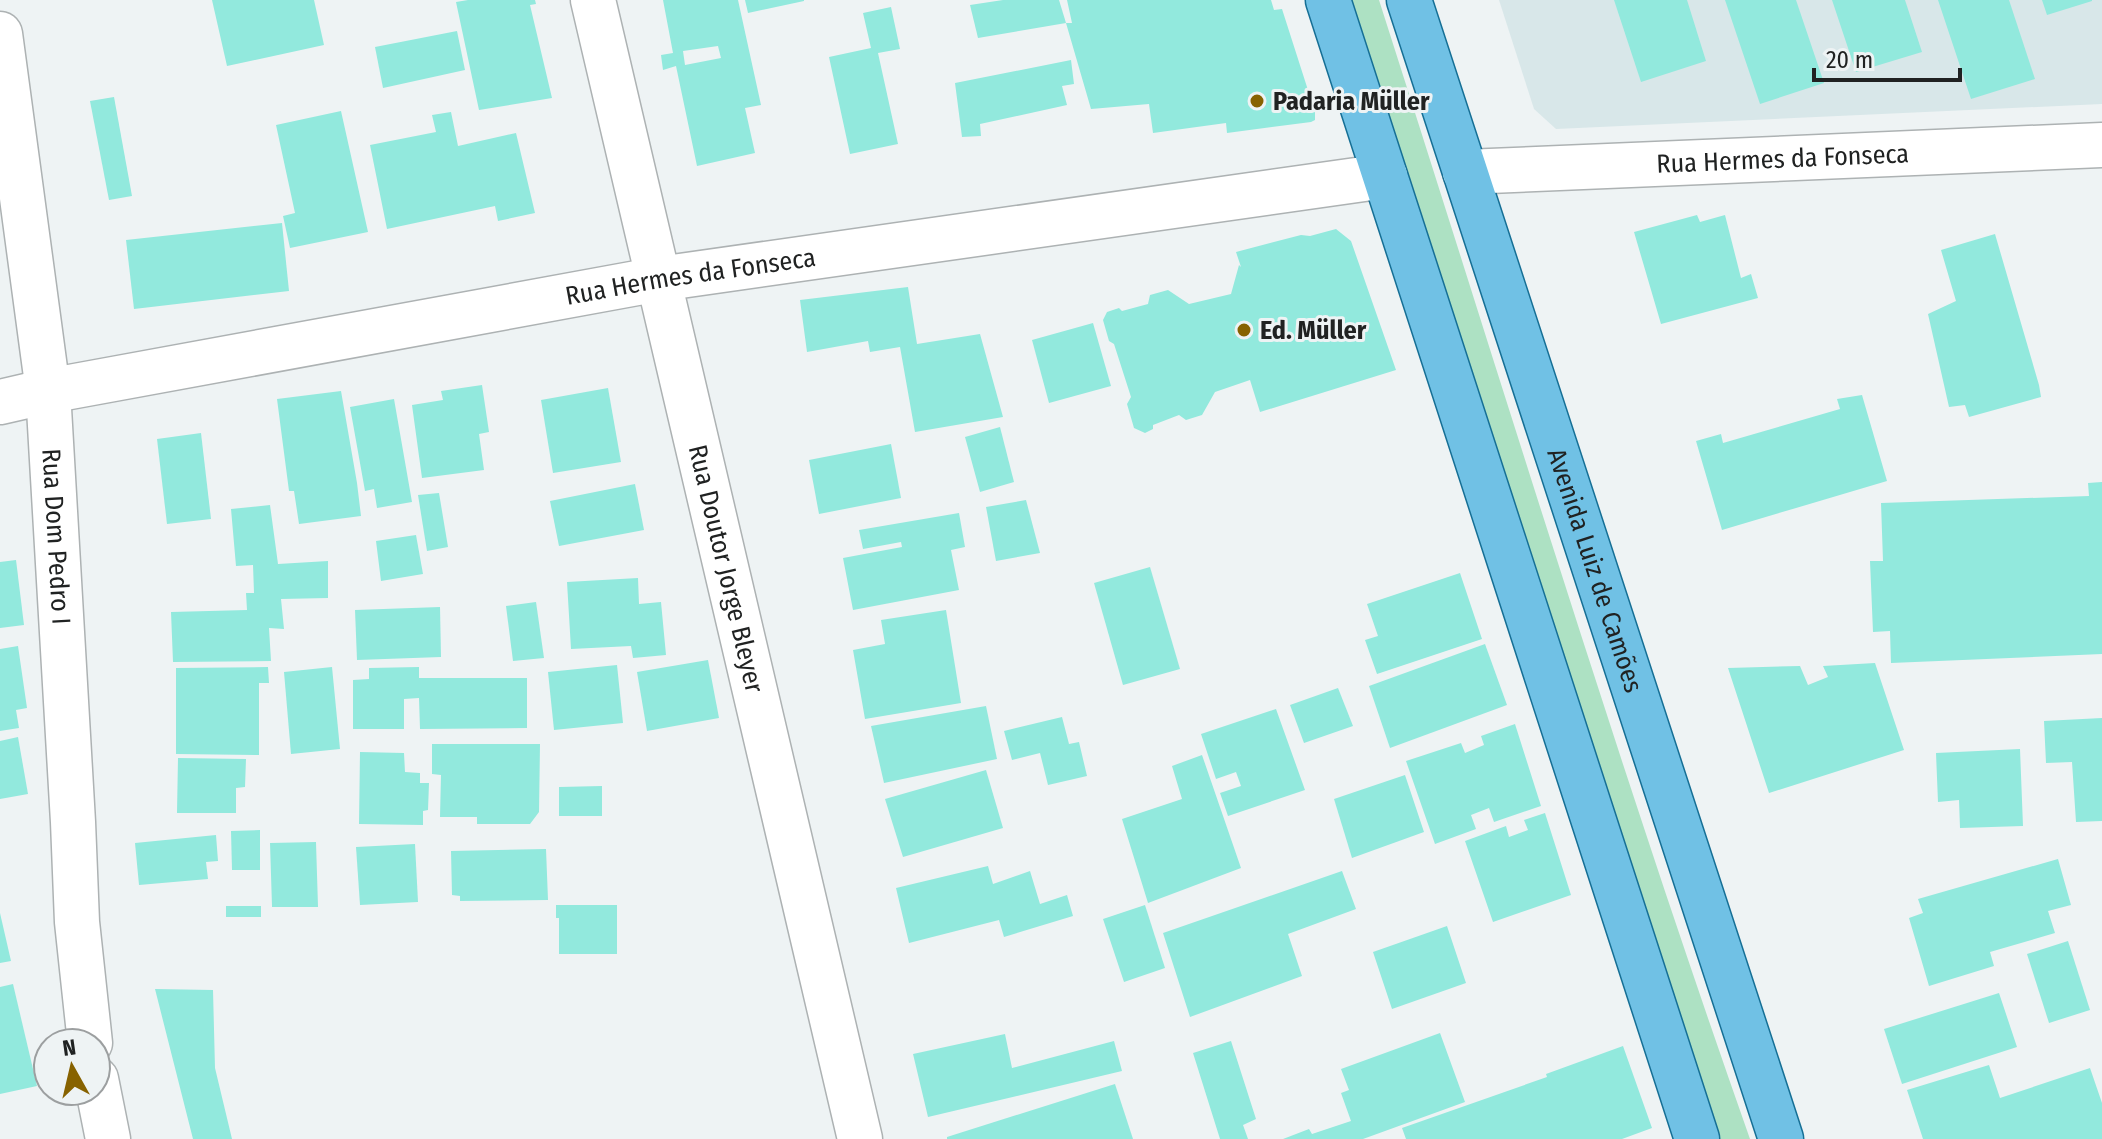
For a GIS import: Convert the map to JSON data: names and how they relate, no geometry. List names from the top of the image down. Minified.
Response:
{"streets":{"main road":["Avenida Luiz de Camões"],"street":["Rua Hermes da Fonseca","Rua Dom Pedro I","Rua Doutor Jorge Bleyer"]},"crossings":[["Rua Hermes da Fonseca","Rua Dom Pedro I"],["Rua Hermes da Fonseca","Rua Doutor Jorge Bleyer"],["Rua Hermes da Fonseca","Avenida Luiz de Camões"]],"places":["Padaria Müller","Ed. Müller"],"scale_bar":"20 m","north":"top"}
